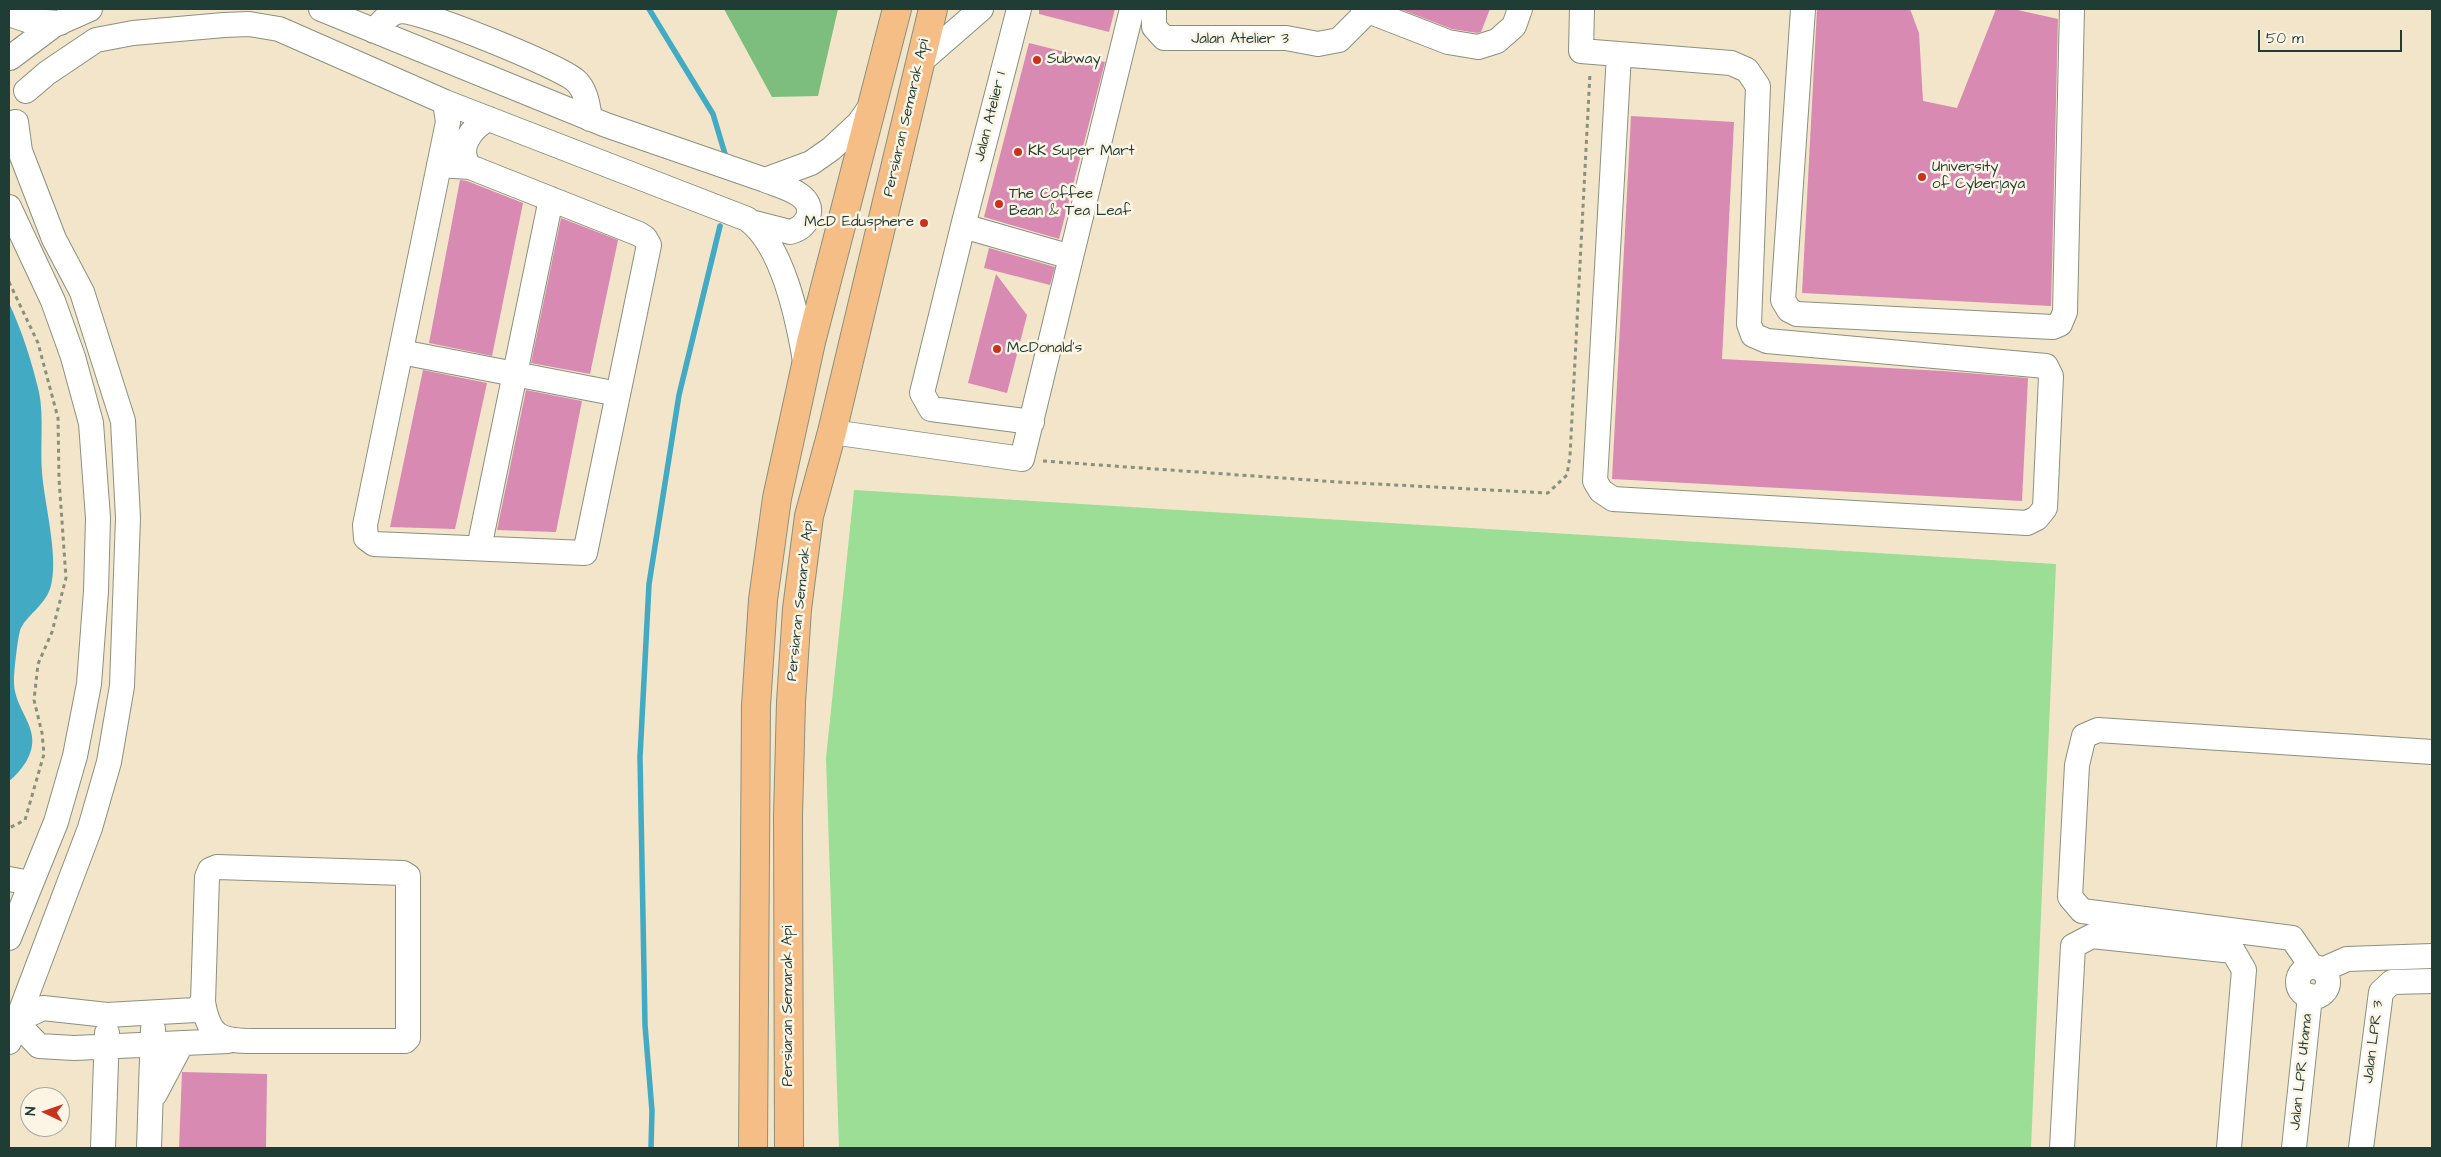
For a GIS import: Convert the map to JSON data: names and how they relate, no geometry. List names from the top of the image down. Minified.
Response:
{"streets":{"main road":["Persiaran Semarak Api"],"street":["Jalan Atelier 3","Jalan Atelier 1","Jalan LPR 3","Jalan LPR Utama"]},"places":["Subway","KK Super Mart","University of Cyberjaya","The Coffee Bean & Tea Leaf","McD Edusphere","McDonald's"],"scale_bar":"50 m","north":"left"}
